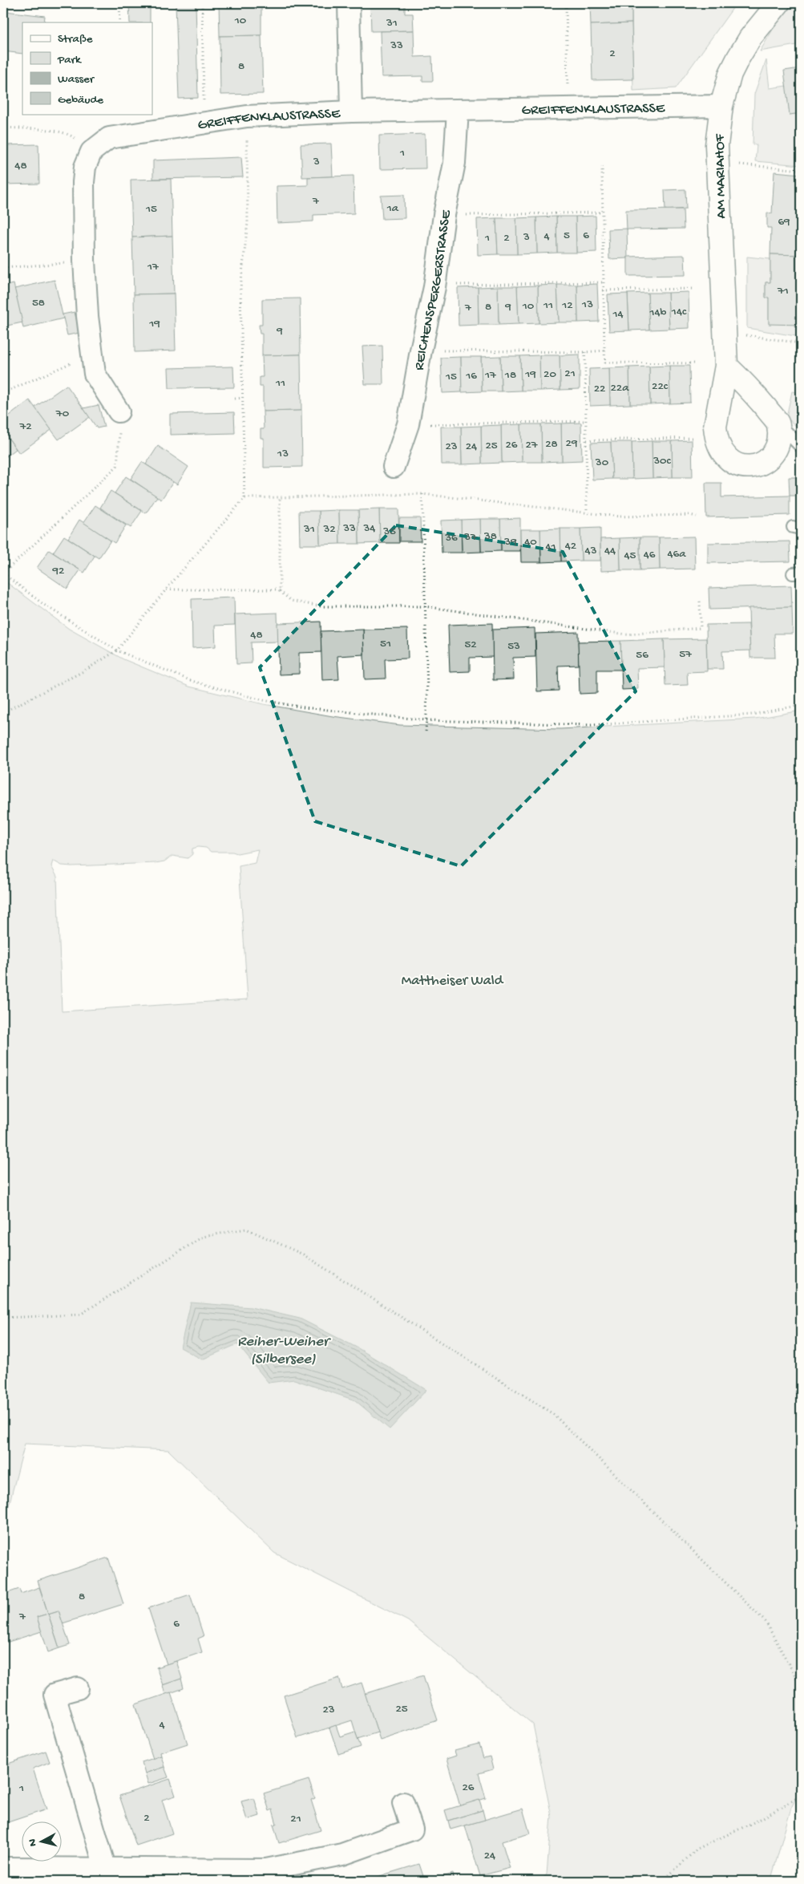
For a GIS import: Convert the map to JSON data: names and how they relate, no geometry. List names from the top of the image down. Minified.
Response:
{"streets":{"street":["GREIFFENKLAUSTRASSE","AM MARIAHOF","REICHENSPERGERSTRASSE"]},"crossings":[["GREIFFENKLAUSTRASSE","AM MARIAHOF"],["GREIFFENKLAUSTRASSE","REICHENSPERGERSTRASSE"]],"water":["Reiher-Weiher (Silbersee)"],"parks":["Mattheiser Wald"],"house_numbers":["10","31","33","2","8","1","3","48","7","1a","15","69","5","6","4","3","1","2","17","71","58","13","11","12","10","8","9","7","14c","14b","14","19","9","21","19","20","17","18","16","15","11","22c","22a","22","70","72","29","28","26","27","25","23","24","13","30c","30","33","34","31","32","35","38","37","36","39","40","42","41","43","44","46a","46","45","92","48","51","52","53","57","56","8","7","6","25","23","4","26","1","2","21","24"],"legend":["Straße","Park","Wasser","Gebäude"],"north":"left"}
